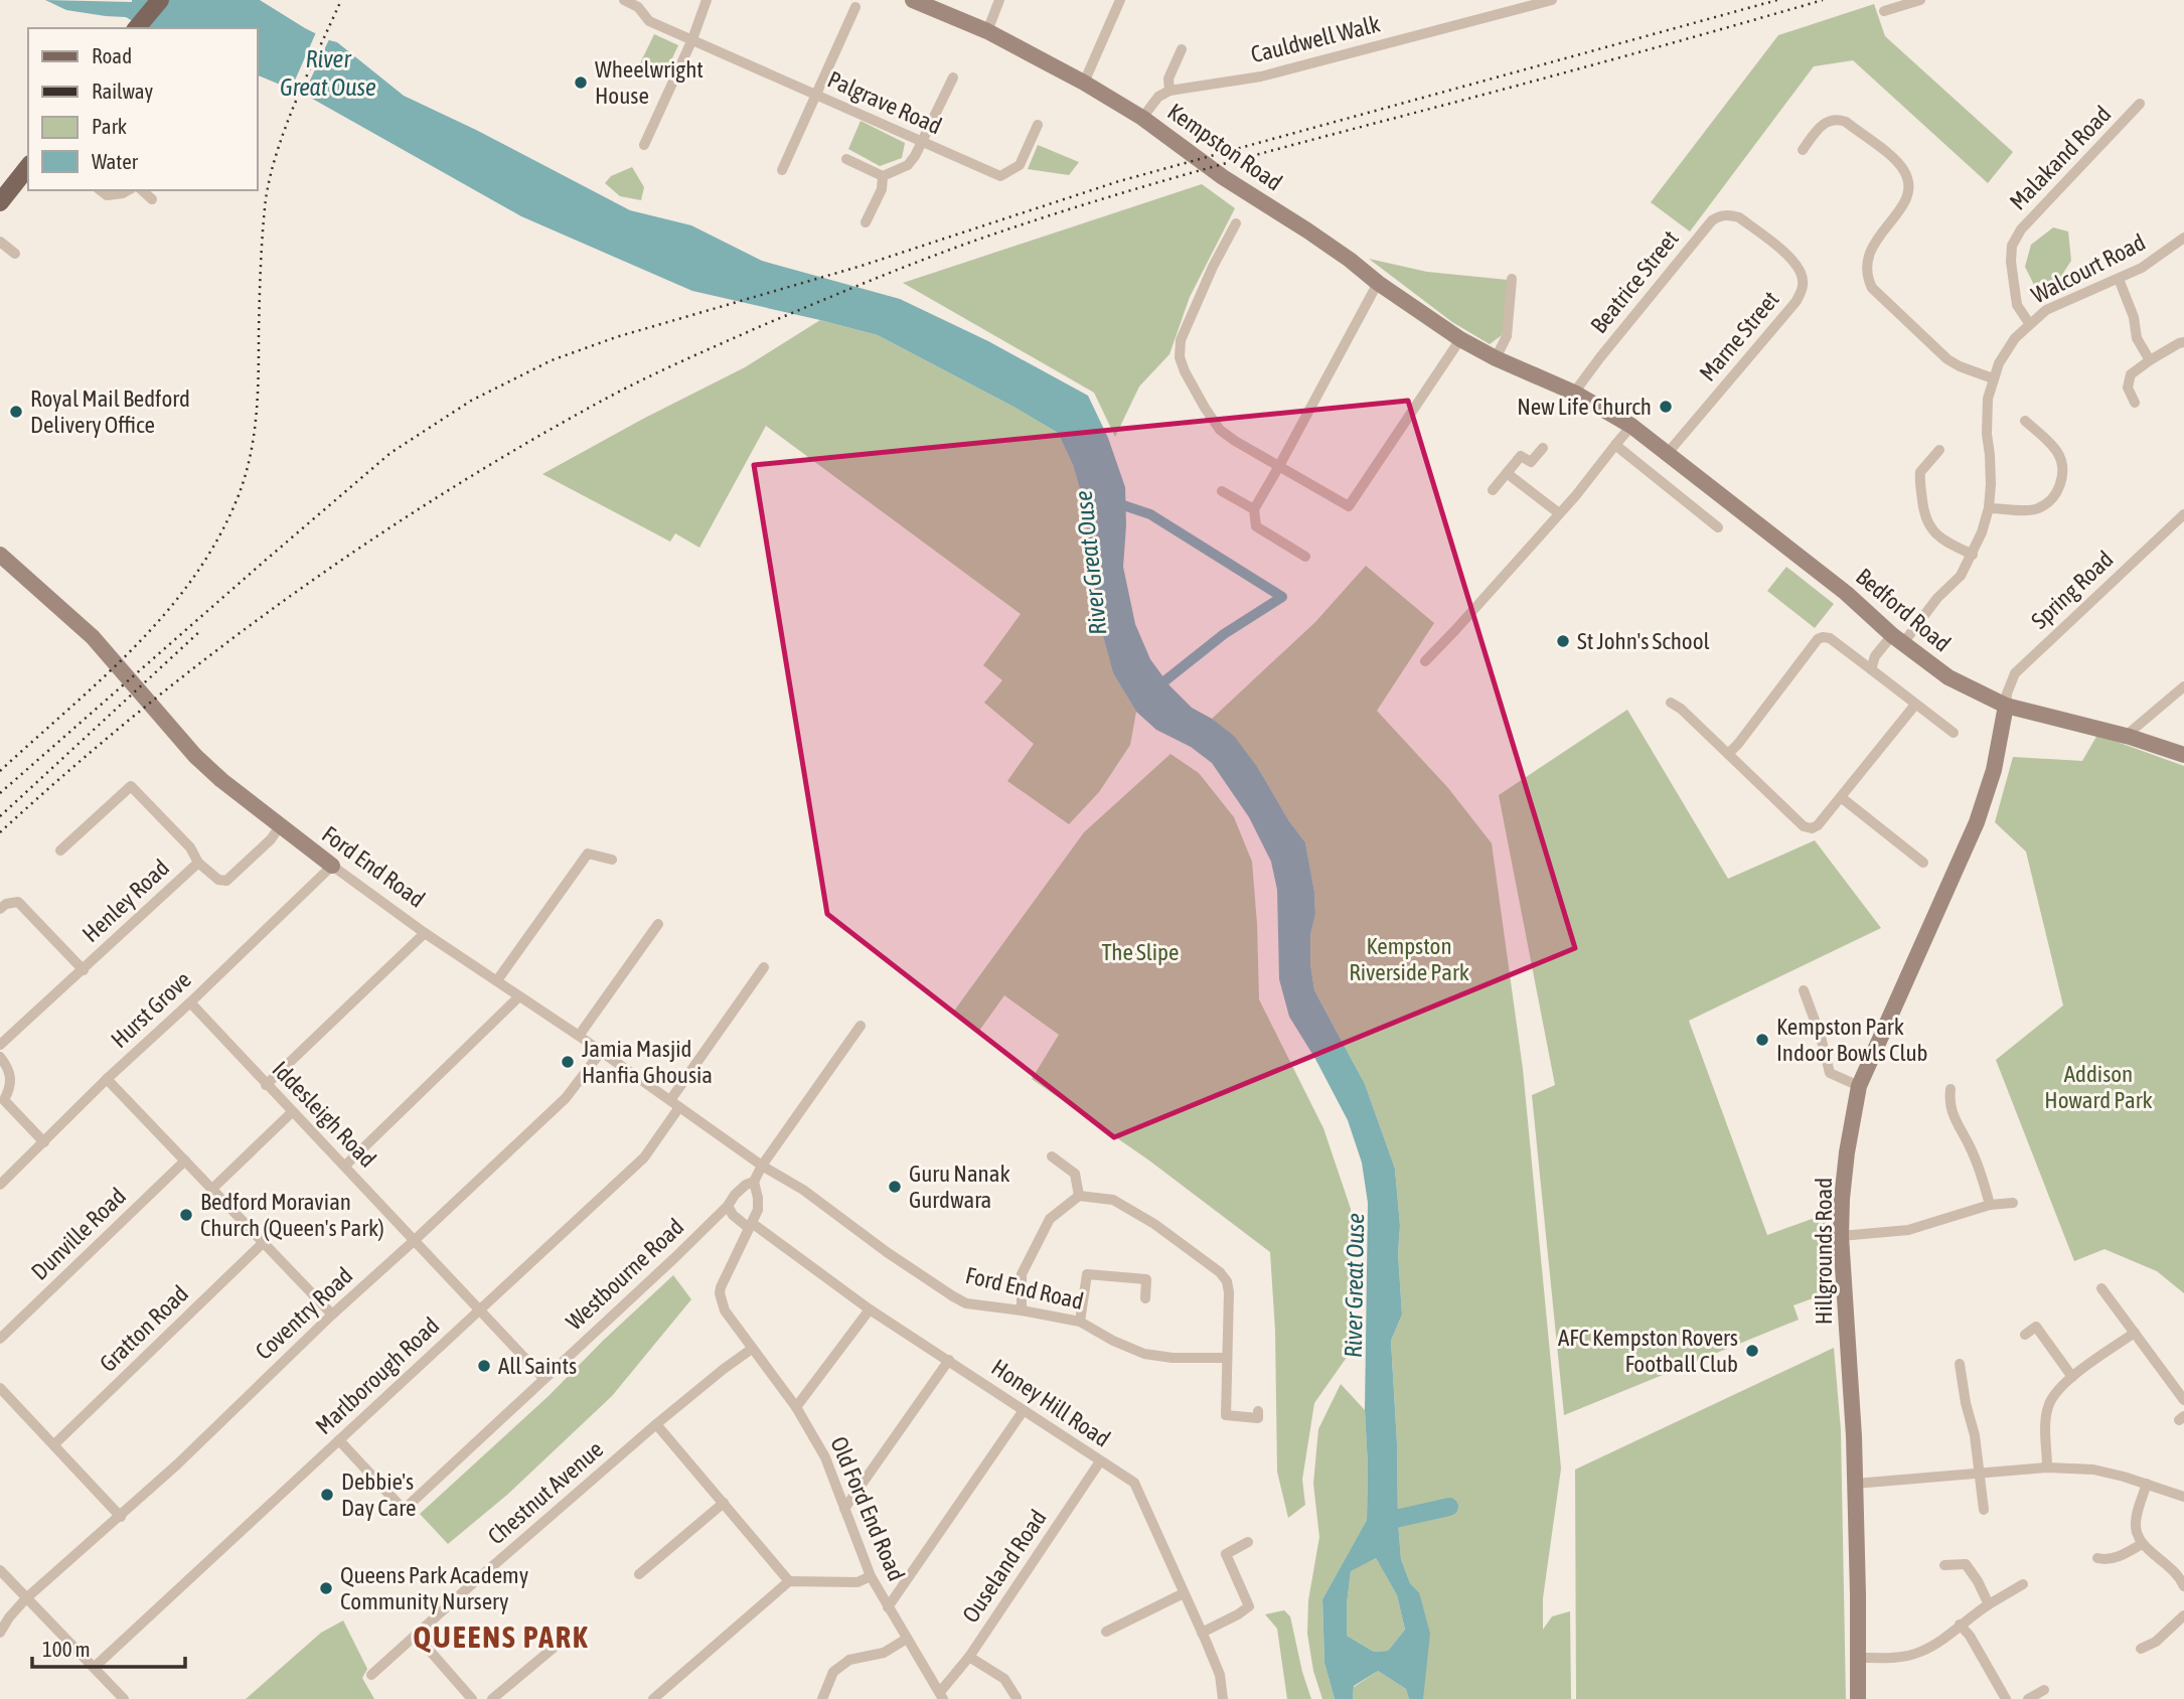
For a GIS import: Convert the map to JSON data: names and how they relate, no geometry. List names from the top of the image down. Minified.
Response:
{"streets":{"main road":["Kempston Road","Bedford Road","Ford End Road","Hillgrounds Road"],"street":["Cauldwell Walk","Palgrave Road","Malakand Road","Walcourt Road","Beatrice Street","Marne Street","Spring Road","Henley Road","Hurst Grove","Iddesleigh Road","Dunville Road","Westbourne Road","Coventry Road","Gratton Road","Marlborough Road","Honey Hill Road","Chestnut Avenue","Old Ford End Road","Ouseland Road"]},"crossings":[["Kempston Road","Bedford Road"],["Malakand Road","Walcourt Road"],["Walcourt Road","Bedford Road"],["Beatrice Street","Marne Street"],["Beatrice Street","Bedford Road"],["Marne Street","Bedford Road"],["Spring Road","Bedford Road"],["Spring Road","Hillgrounds Road"],["Bedford Road","Hillgrounds Road"],["Ford End Road","Henley Road"],["Ford End Road","Hurst Grove"],["Ford End Road","Coventry Road"],["Ford End Road","Marlborough Road"],["Hurst Grove","Iddesleigh Road"],["Iddesleigh Road","Westbourne Road"],["Iddesleigh Road","Coventry Road"],["Iddesleigh Road","Marlborough Road"],["Westbourne Road","Marlborough Road"],["Honey Hill Road","Old Ford End Road"],["Honey Hill Road","Ouseland Road"],["Chestnut Avenue","Old Ford End Road"],["Old Ford End Road","Ouseland Road"]],"districts":["QUEENS PARK"],"water":["River Great Ouse"],"parks":["Kempston Riverside Park","The Slipe","Addison Howard Park"],"places":["Wheelwright House","New Life Church","Royal Mail Bedford Delivery Office","St John's School","Kempston Park Indoor Bowls Club","Jamia Masjid Hanfia Ghousia","Guru Nanak Gurdwara","Bedford Moravian Church (Queen's Park)","AFC Kempston Rovers Football Club","All Saints","Debbie's Day Care","Queens Park Academy Community Nursery"],"legend":["Road","Railway","Park","Water"],"scale_bar":"100 m"}
